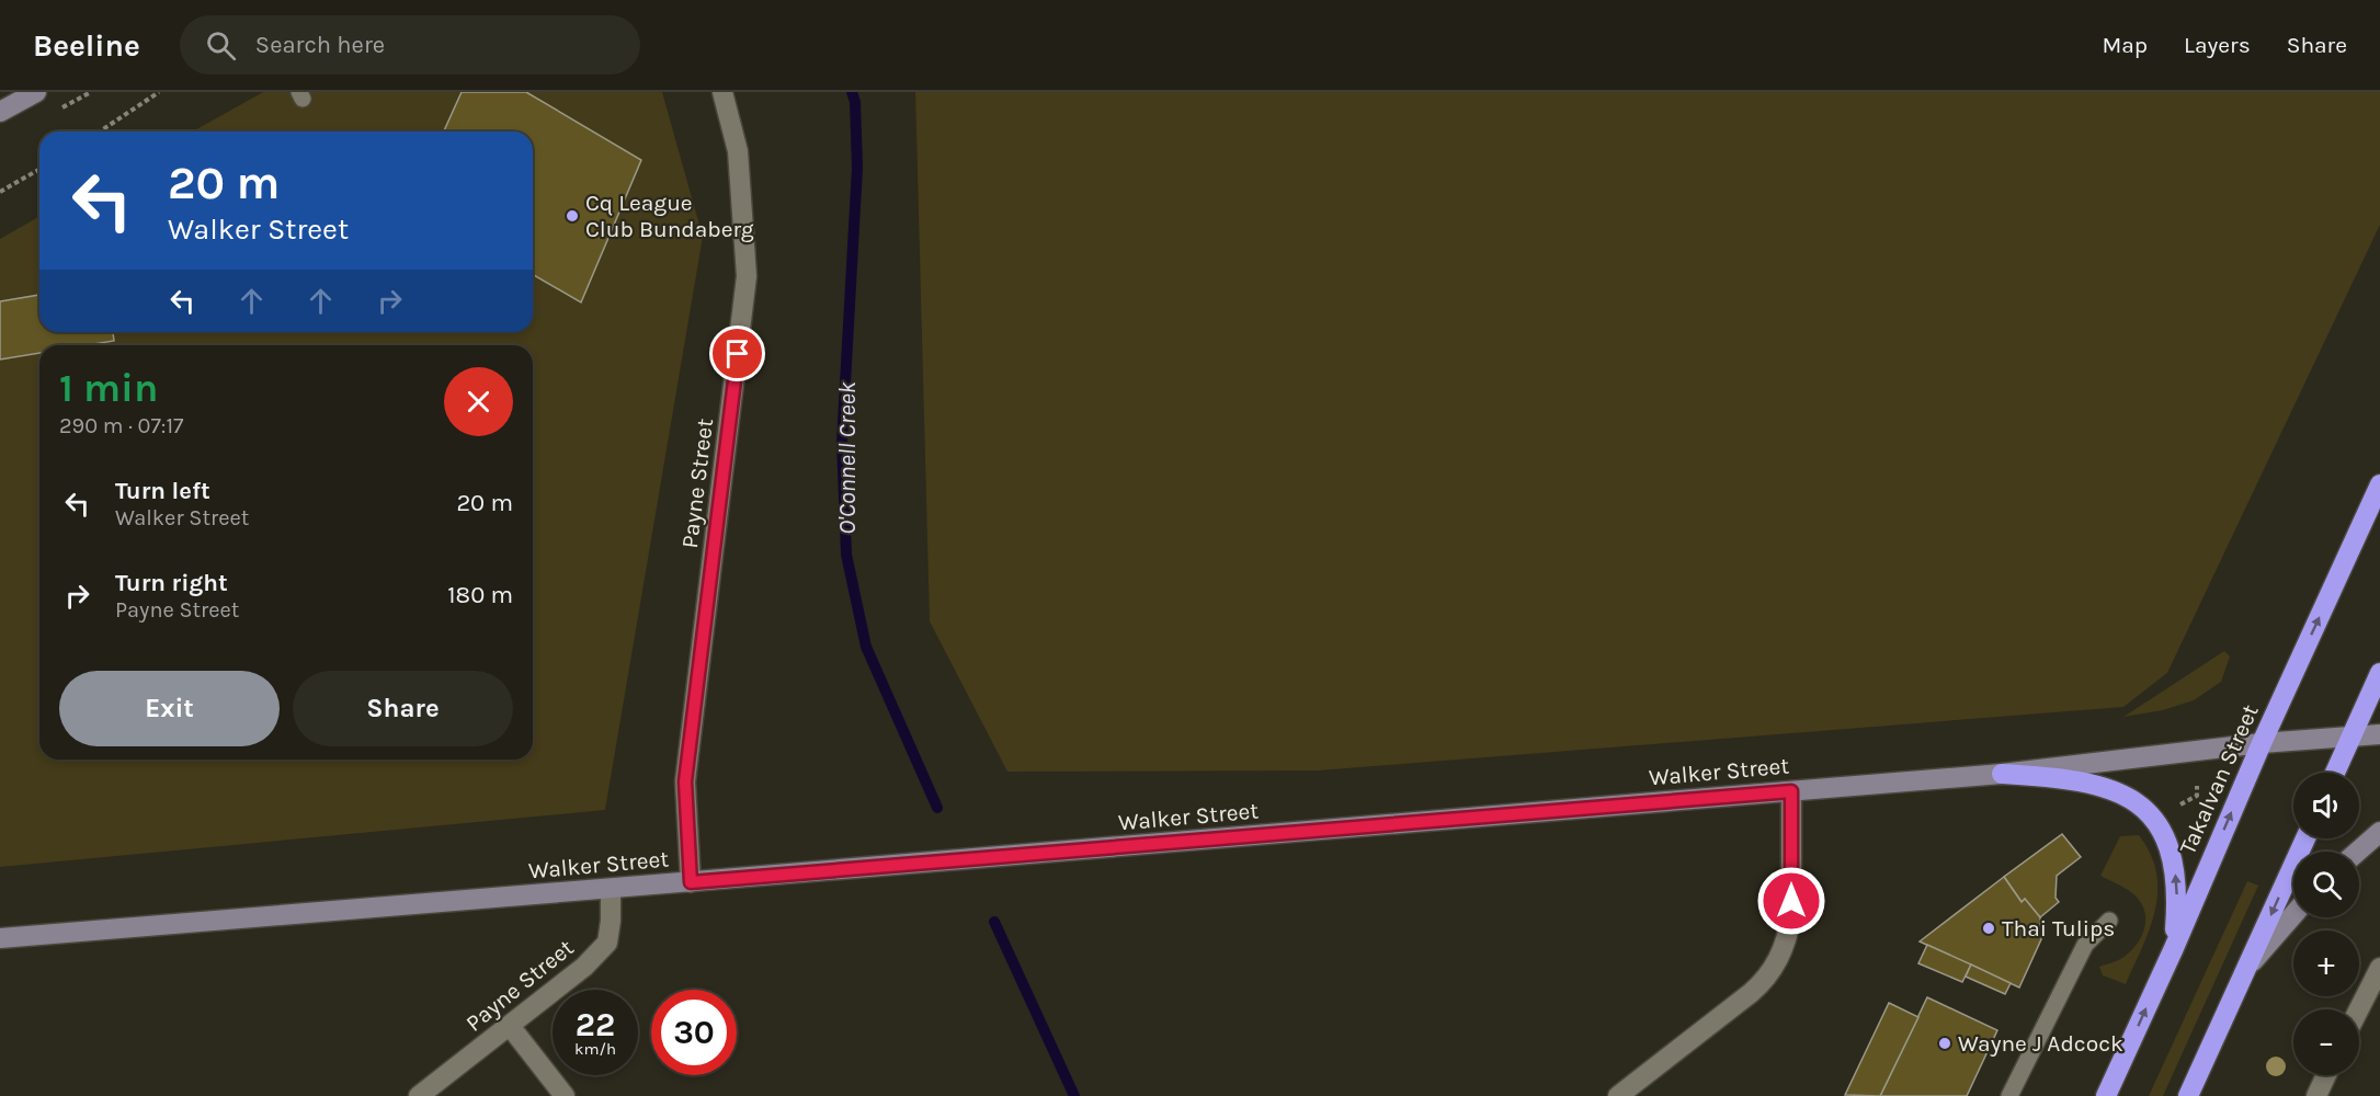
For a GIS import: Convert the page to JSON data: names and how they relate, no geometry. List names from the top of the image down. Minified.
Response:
{"streets":{"highway":["Takalvan Street"],"street":["Payne Street","Walker Street"]},"crossings":[["Payne Street","Walker Street"],["Walker Street","Takalvan Street"]],"water":["O'Connell Creek"],"places":["Cq League Club Bundaberg","Thai Tulips","Wayne J Adcock"],"page":{"header":"Beeline","search":"Search here","nav":["Map","Layers","Share"],"turn":["20 m","Walker Street"],"heading":["1 min","290 m · 07:17"],"list":[{"name":"Turn left","note":"Walker Street","value":"20 m"},{"name":"Turn right","note":"Payne Street","value":"180 m"}],"buttons":["Exit","Share"],"map_buttons":["+","−"],"speed":"22 km/h","limit":"30"}}
